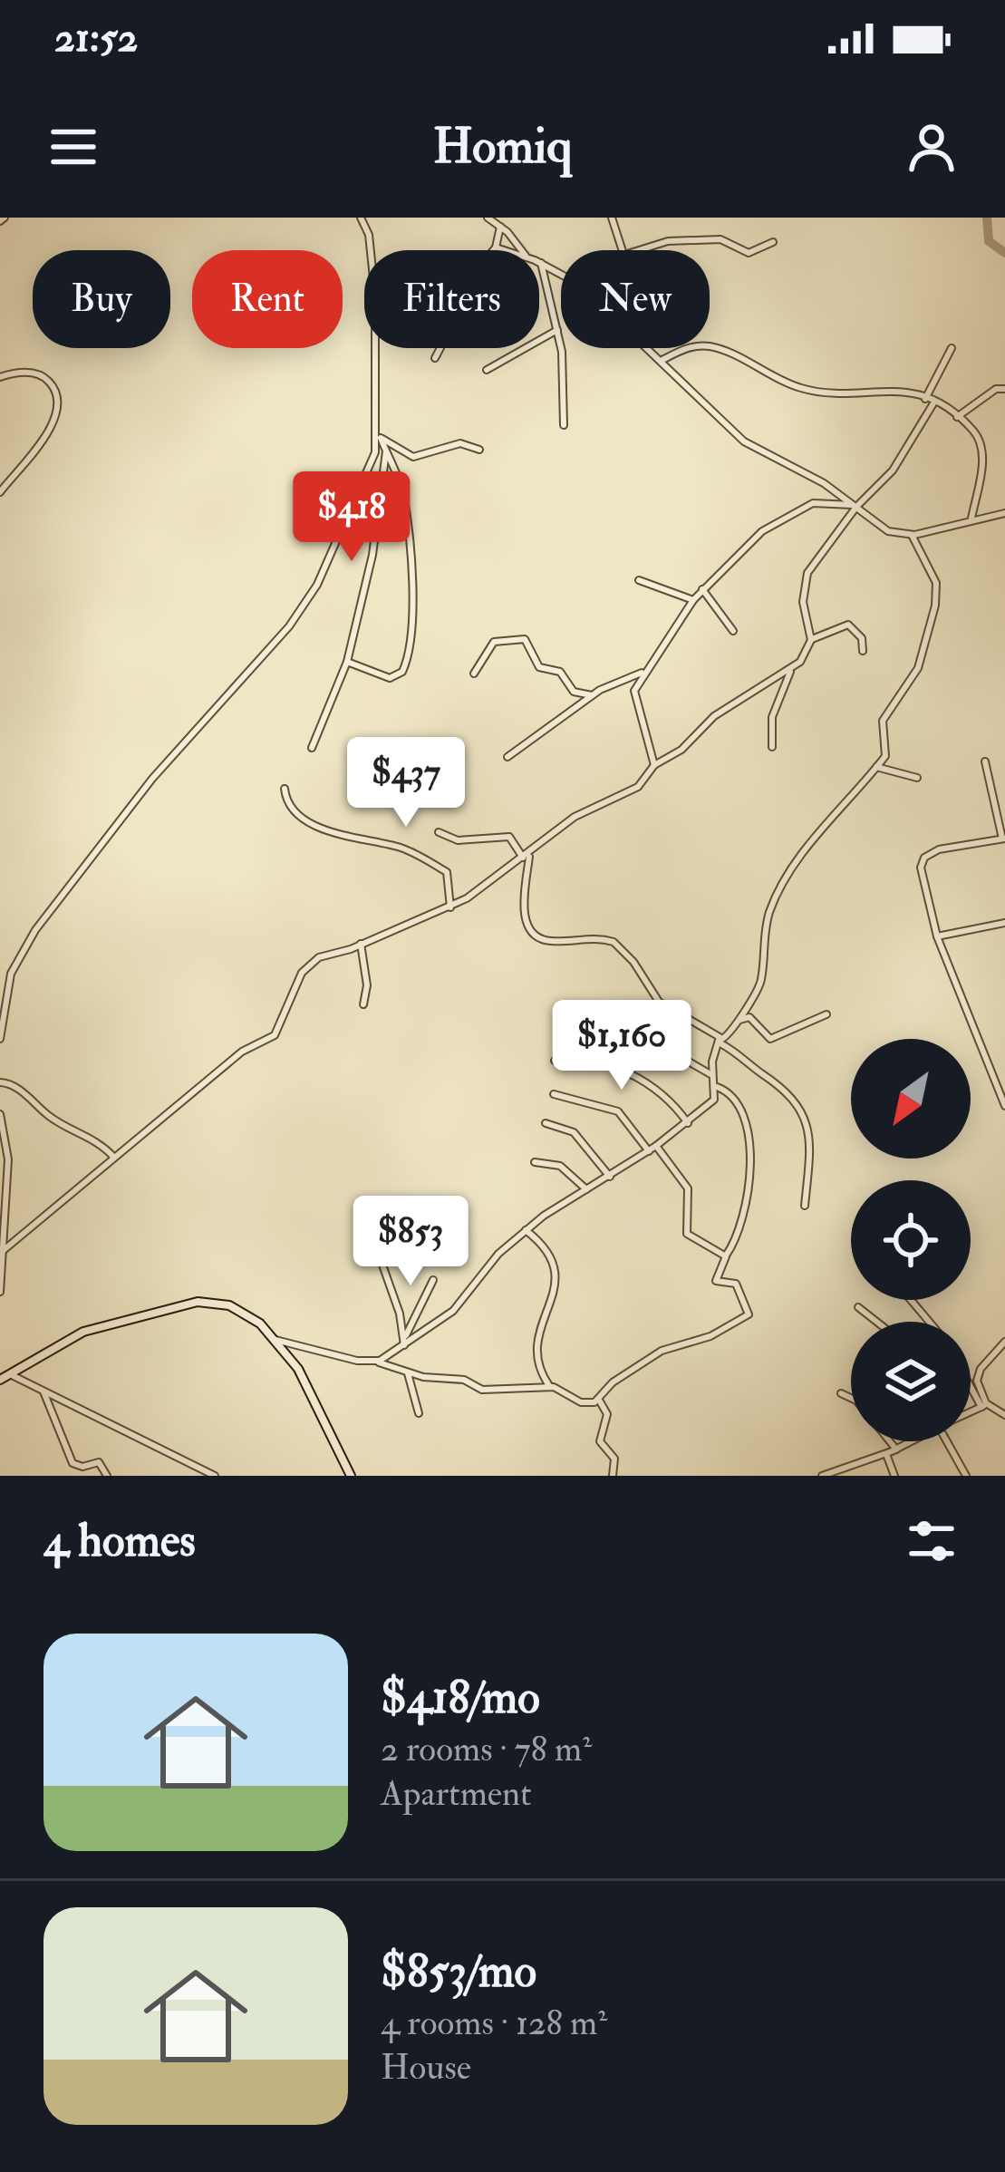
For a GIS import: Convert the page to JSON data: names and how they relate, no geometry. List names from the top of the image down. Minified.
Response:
{"north":"bottom left","page":{"status":"21:52","header":"Homiq","chip":["Buy","Rent","Filters","New"],"price":["$418","$437","$1,160","$853"],"heading":"4 homes","list":[{"name":"$418/mo","note":"2 rooms · 78 m² · Apartment"},{"name":"$853/mo","note":"4 rooms · 128 m² · House"}]}}
